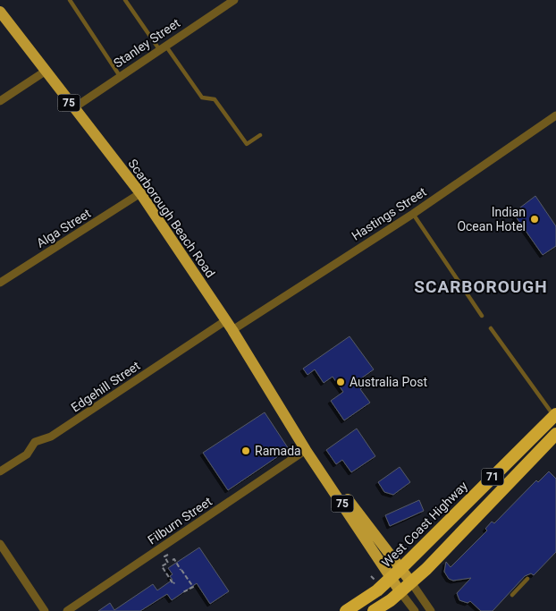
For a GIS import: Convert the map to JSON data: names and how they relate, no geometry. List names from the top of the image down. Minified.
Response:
{"streets":{"highway":["71","West Coast Highway"],"main road":["75","Scarborough Beach Road"],"street":["Stanley Street","Hastings Street","Alga Street","Edgehill Street","Filburn Street"]},"crossings":[["Stanley Street","Scarborough Beach Road"],["Hastings Street","Scarborough Beach Road"],["Scarborough Beach Road","Alga Street"],["Scarborough Beach Road","Edgehill Street"],["Scarborough Beach Road","71"],["Scarborough Beach Road","Filburn Street"],["Scarborough Beach Road","West Coast Highway"]],"districts":["SCARBOROUGH"],"places":["Indian Ocean Hotel","Australia Post","Ramada"]}
